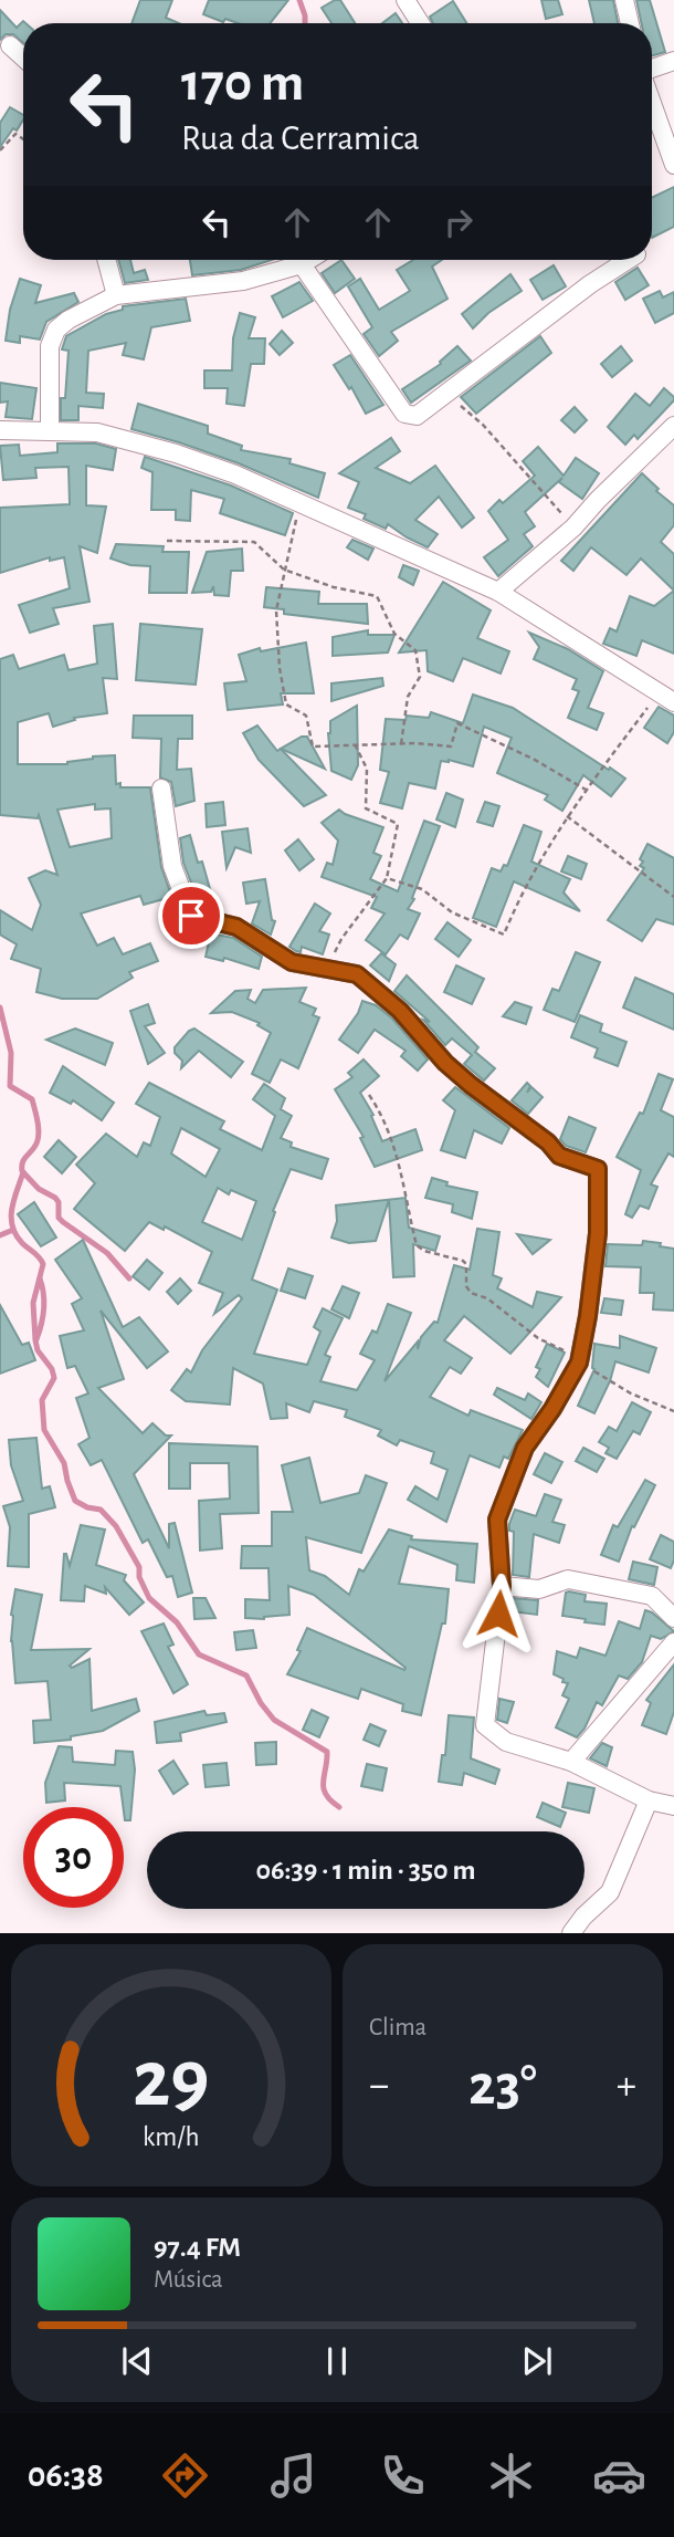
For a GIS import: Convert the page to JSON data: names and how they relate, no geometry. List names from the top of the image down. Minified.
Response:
{"page":{"turn":["170 m","Rua da Cerramica"],"limit":"30","trip":"06:39 · 1 min · 350 m","tile":"Clima","heat":["−","23°","+"],"song":["97.4 FM","Música"],"tabs":"06:38","gauge":["29","km/h"]}}
